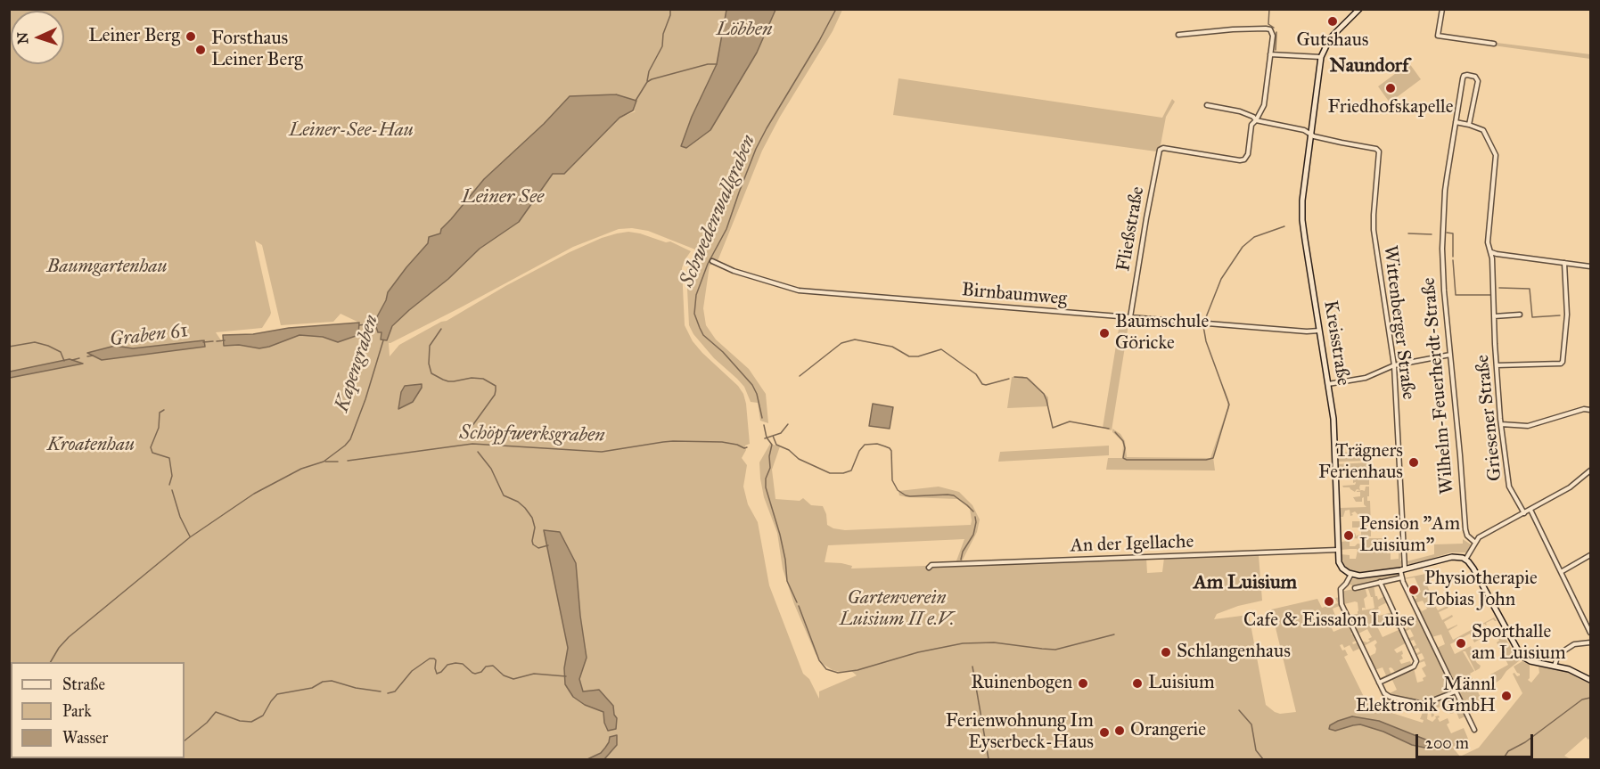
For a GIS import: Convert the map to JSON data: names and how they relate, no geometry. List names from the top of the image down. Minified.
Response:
{"streets":{"main road":["Kreisstraße"],"street":["Fließstraße","Birnbaumweg","Wittenberger Straße","Wilhelm-Feuerherdt-Straße","Griesener Straße","An der Igellache"]},"crossings":[["Fließstraße","Birnbaumweg"],["Birnbaumweg","Kreisstraße"],["Wittenberger Straße","Kreisstraße"],["Kreisstraße","An der Igellache"],["Wilhelm-Feuerherdt-Straße","Griesener Straße"]],"districts":["Naundorf","Am Luisium"],"water":["Löbben","Leiner See","Schwedenwallgraben","Graben 61","Kapengraben","Schöpfwerksgraben"],"parks":["Leiner-See-Hau","Baumgartenhau","Kroatenhau","Gartenverein Luisium II e.V."],"places":["Gutshaus","Leiner Berg","Forsthaus Leiner Berg","Friedhofskapelle","Baumschule Göricke","Trägners Ferienhaus","Pension \"Am Luisium\"","Physiotherapie Tobias John","Cafe & Eissalon Luise","Sporthalle am Luisium","Schlangenhaus","Ruinenbogen","Luisium","Männl Elektronik GmbH","Orangerie","Ferienwohnung Im Eyserbeck-Haus"],"legend":["Straße","Park","Wasser"],"scale_bar":"200 m","north":"left"}
